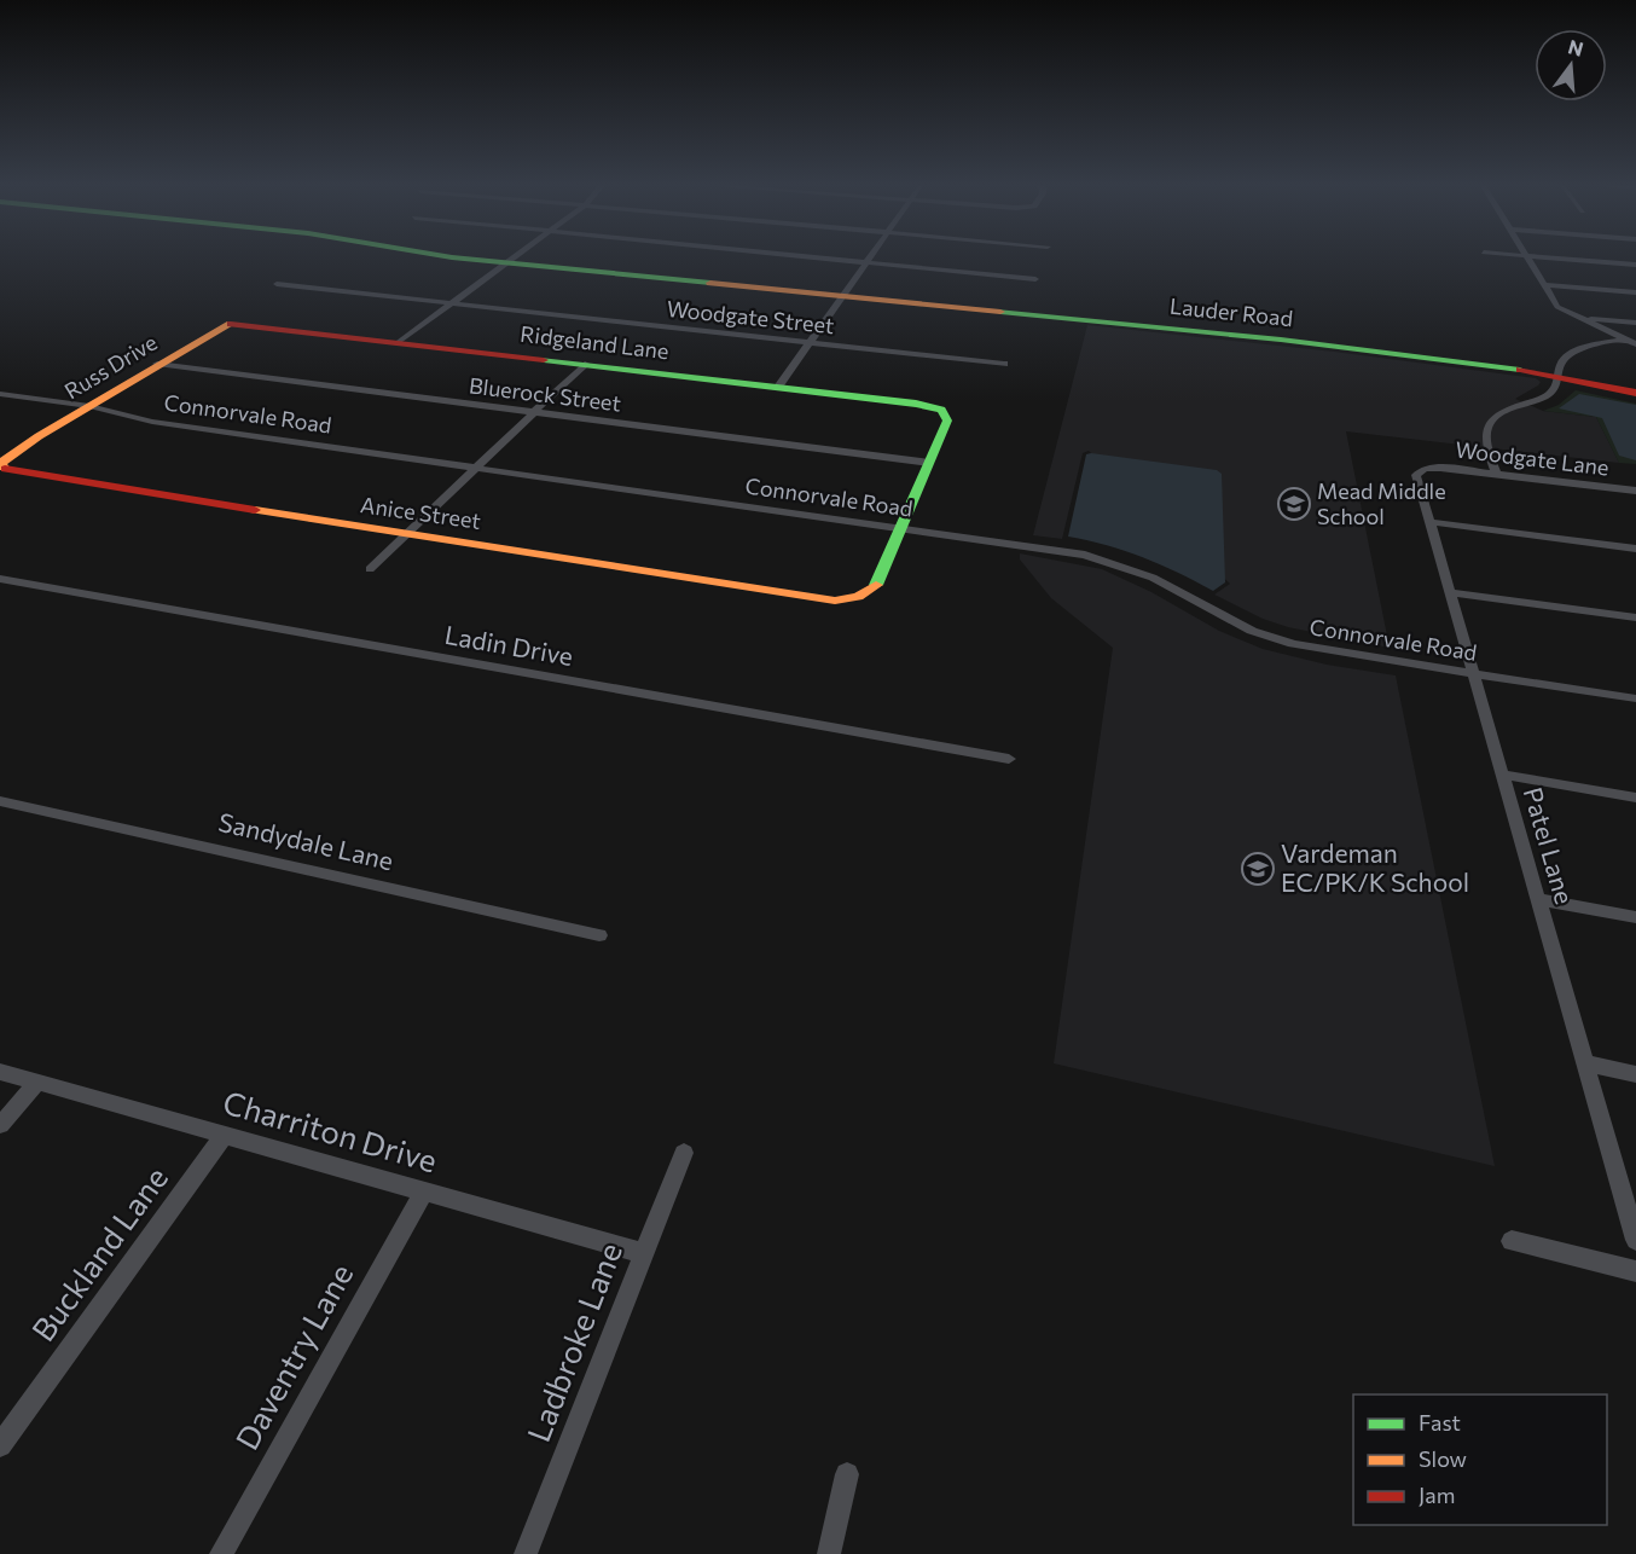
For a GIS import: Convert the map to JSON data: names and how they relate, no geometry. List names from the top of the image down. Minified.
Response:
{"streets":{"street":["Lauder Road","Woodgate Street","Ridgeland Lane","Russ Drive","Bluerock Street","Connorvale Road","Woodgate Lane","Anice Street","Ladin Drive","Sandydale Lane","Patel Lane","Charriton Drive","Buckland Lane","Ladbroke Lane","Daventry Lane"]},"crossings":[["Ridgeland Lane","Russ Drive"],["Ridgeland Lane","Bluerock Street"],["Russ Drive","Bluerock Street"],["Russ Drive","Connorvale Road"],["Russ Drive","Anice Street"],["Connorvale Road","Anice Street"],["Connorvale Road","Patel Lane"],["Woodgate Lane","Patel Lane"],["Charriton Drive","Buckland Lane"],["Charriton Drive","Ladbroke Lane"],["Charriton Drive","Daventry Lane"]],"places":{"school or university":["Mead Middle School","Vardeman EC/PK/K School"]},"legend":["Fast","Slow","Jam"],"north":"top"}
